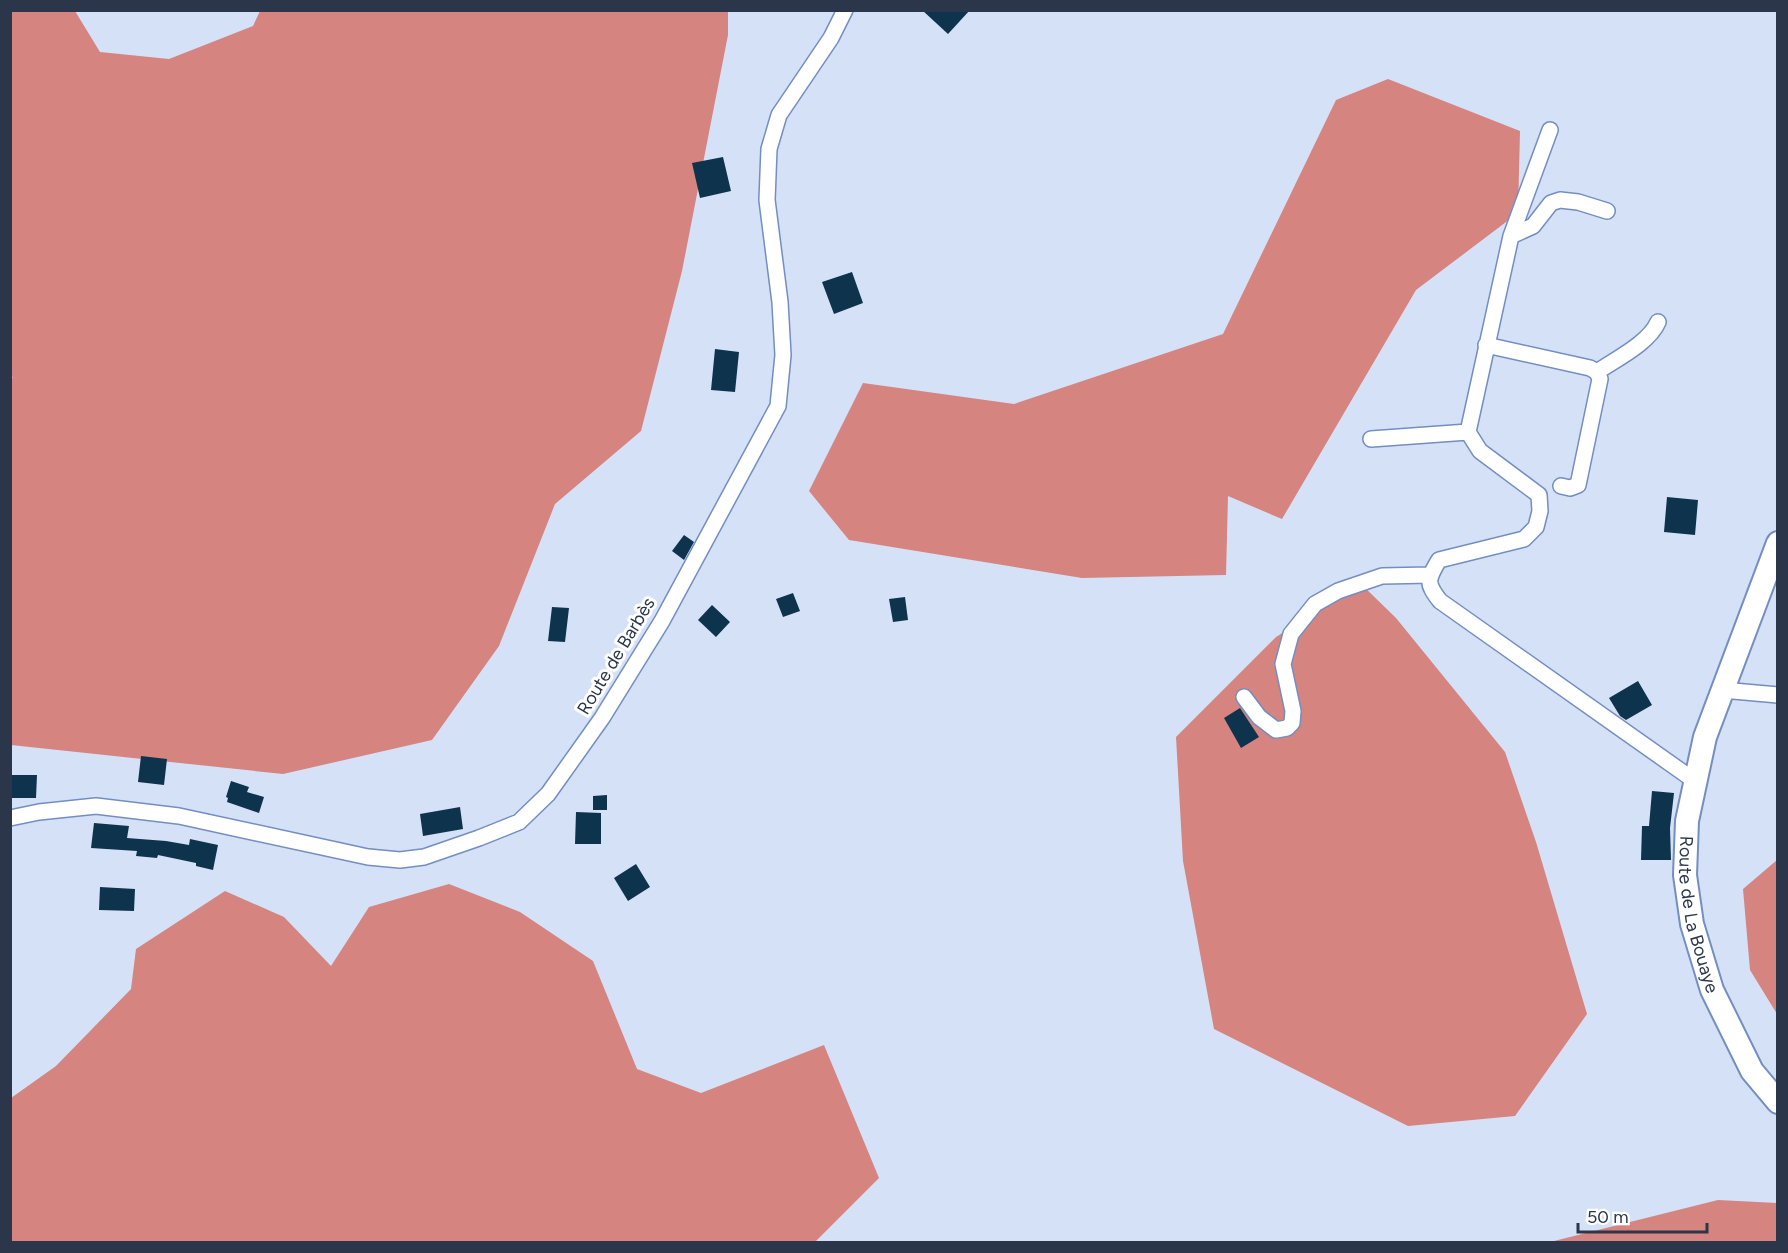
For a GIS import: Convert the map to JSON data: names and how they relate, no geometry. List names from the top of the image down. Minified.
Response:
{"streets":{"main road":["Route de La Bouaye"],"street":["Route de Barbès"]},"scale_bar":"50 m"}
